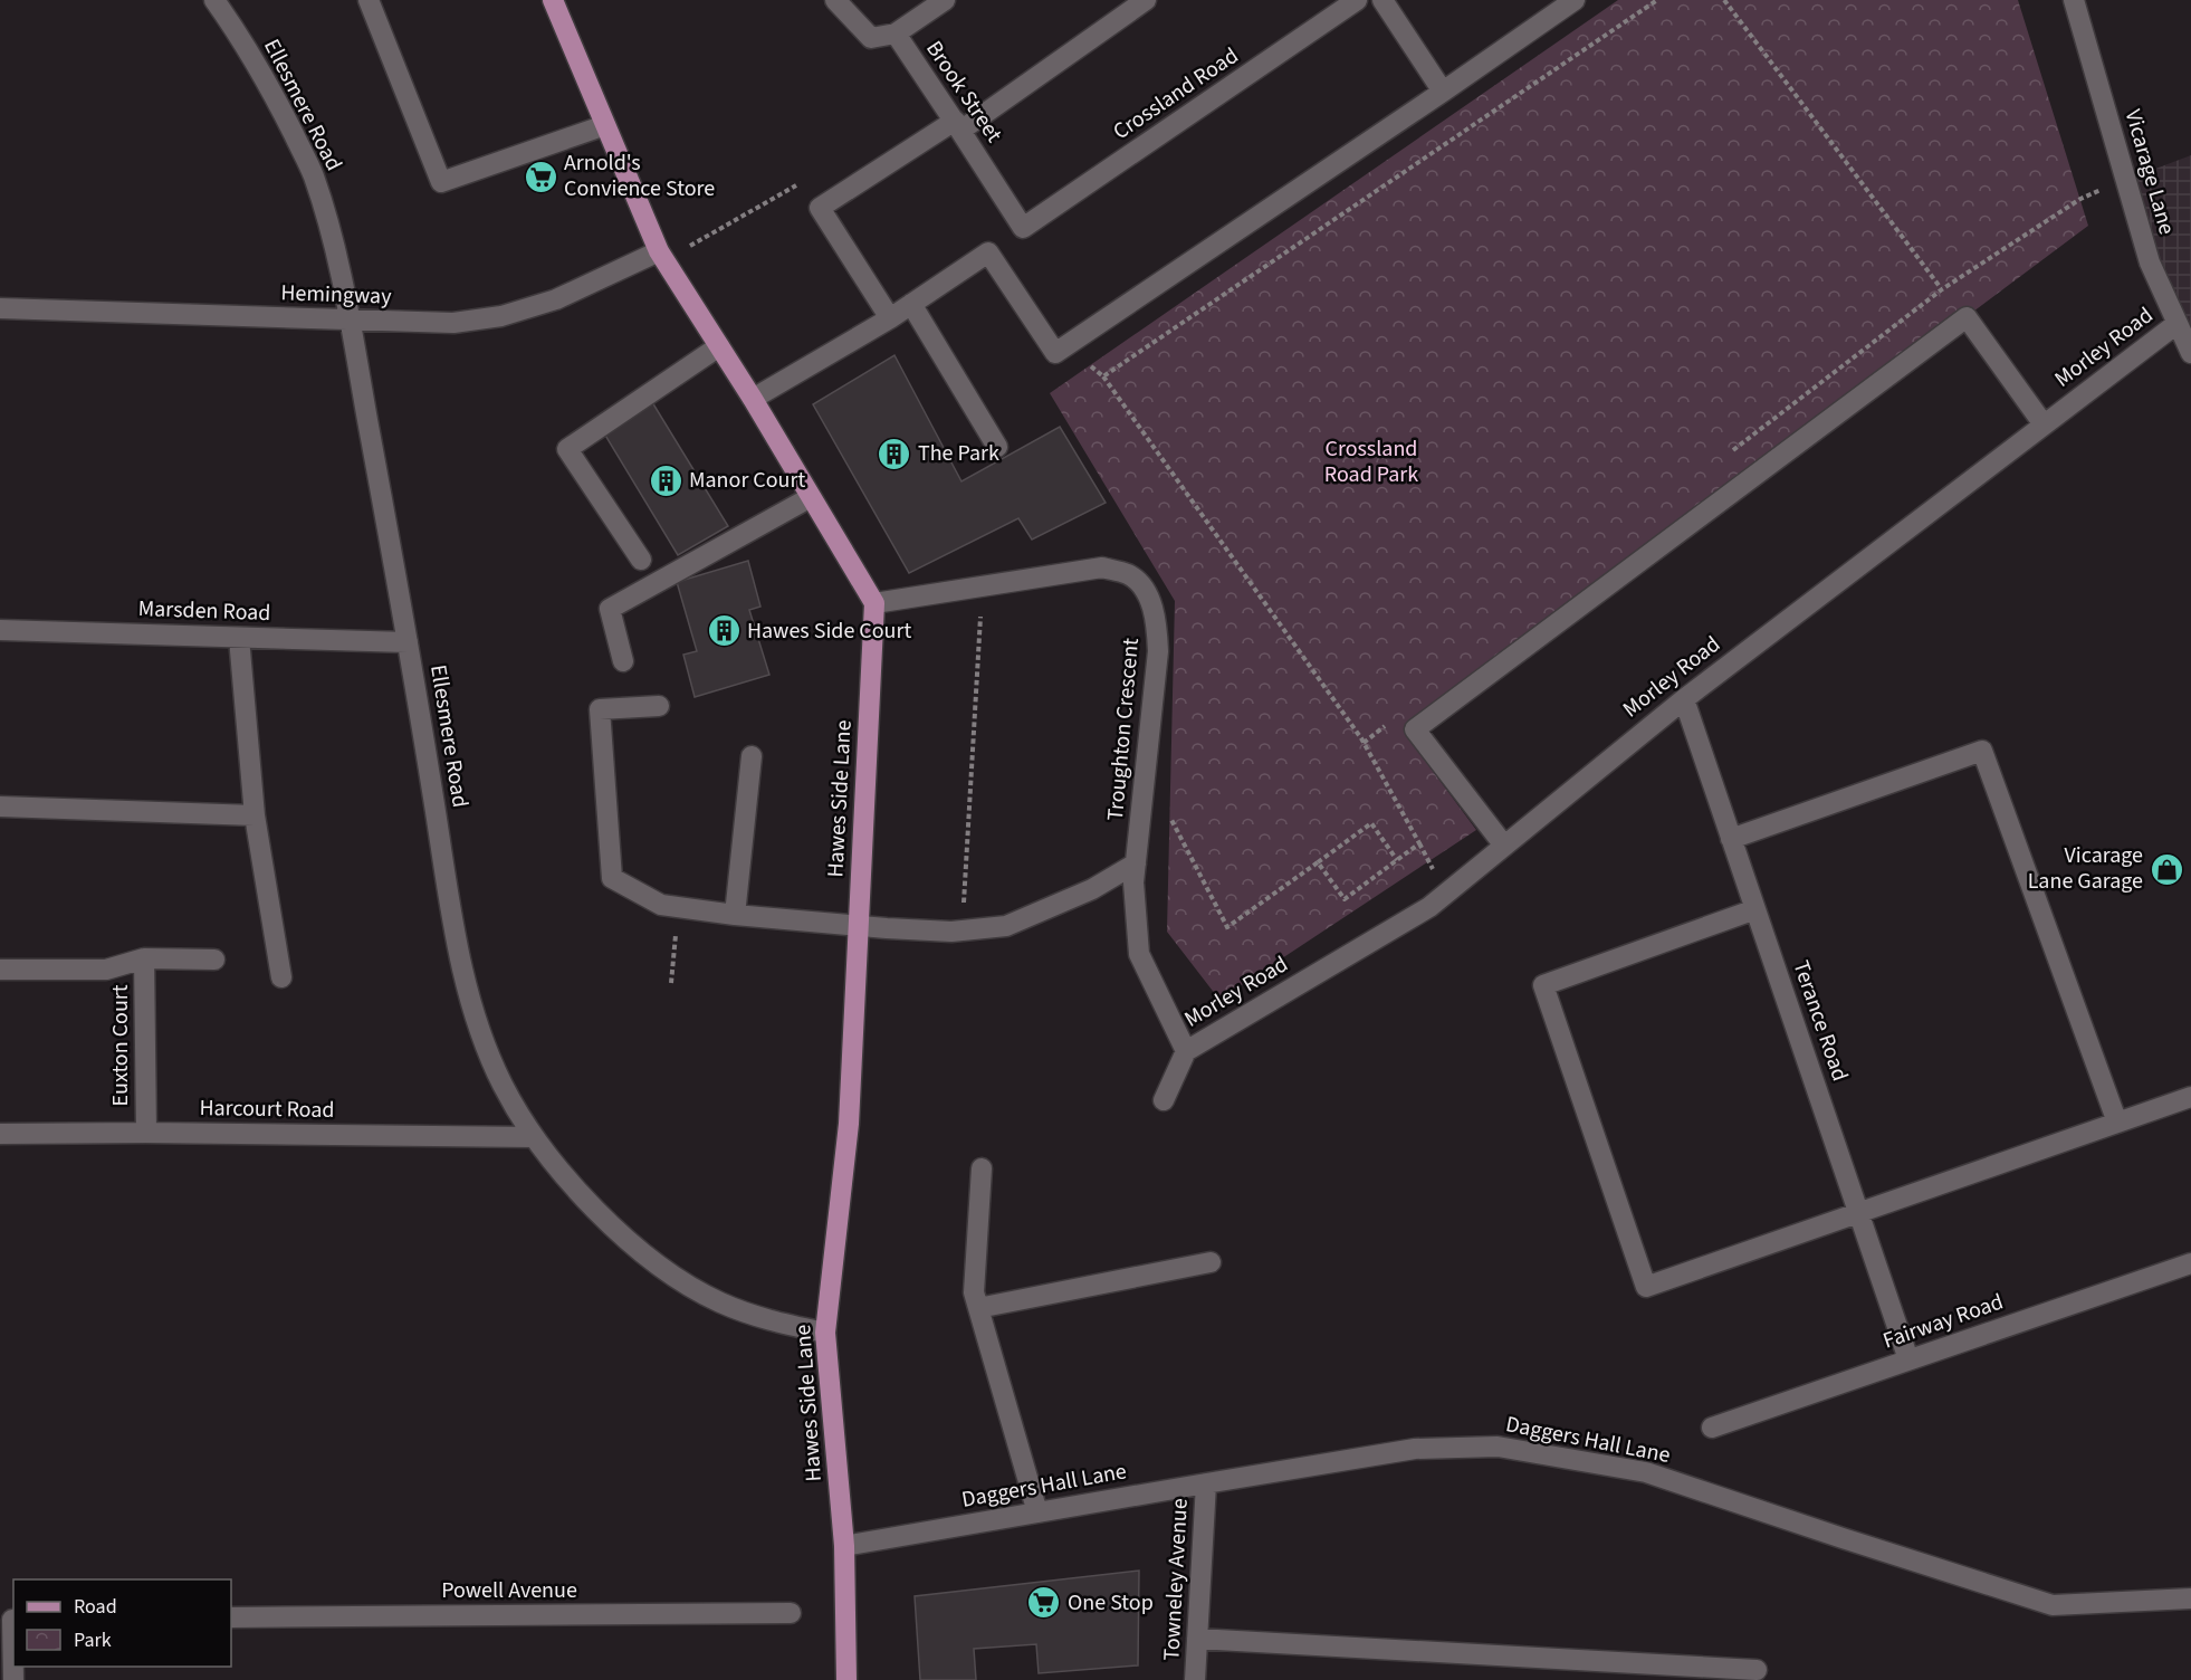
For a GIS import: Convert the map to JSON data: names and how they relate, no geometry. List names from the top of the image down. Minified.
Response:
{"streets":{"main road":["Hawes Side Lane"],"street":["Brook Street","Crossland Road","Ellesmere Road","Vicarage Lane","Hemingway","Morley Road","Marsden Road","Troughton Crescent","Terance Road","Euxton Court","Harcourt Road","Fairway Road","Daggers Hall Lane","Towneley Avenue","Powell Avenue"]},"crossings":[["Brook Street","Crossland Road"],["Ellesmere Road","Hemingway"],["Ellesmere Road","Marsden Road"],["Ellesmere Road","Hawes Side Lane"],["Ellesmere Road","Harcourt Road"],["Vicarage Lane","Morley Road"],["Morley Road","Troughton Crescent"],["Morley Road","Terance Road"],["Troughton Crescent","Hawes Side Lane"],["Hawes Side Lane","Daggers Hall Lane"],["Terance Road","Fairway Road"],["Euxton Court","Harcourt Road"],["Daggers Hall Lane","Towneley Avenue"]],"parks":["Crossland Road Park"],"places":{"supermarket":["Arnold's Convience Store","One Stop"],"building":["The Park","Manor Court","Hawes Side Court"],"shop":["Vicarage Lane Garage"]},"legend":["Road","Park"]}
